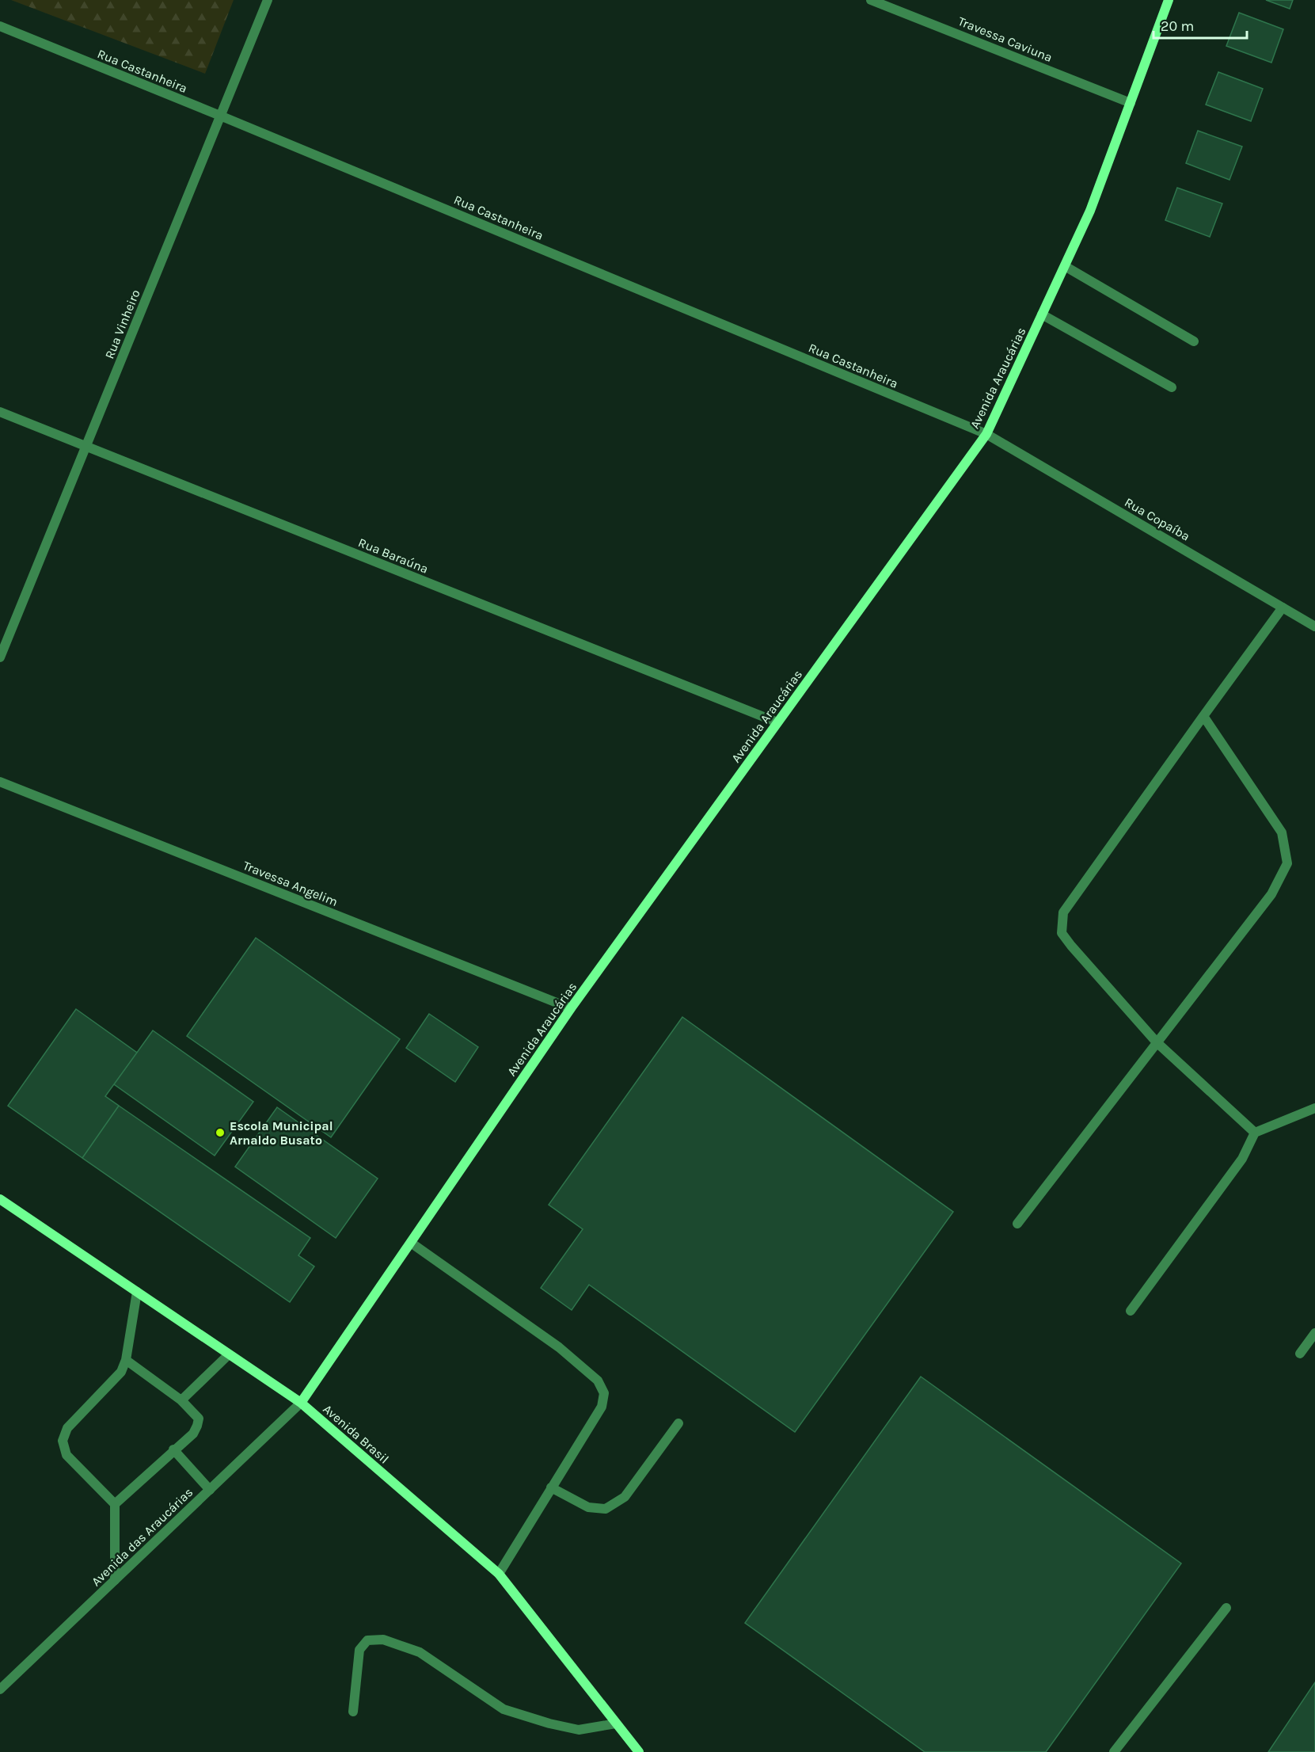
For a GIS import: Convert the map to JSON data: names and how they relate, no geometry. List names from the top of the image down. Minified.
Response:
{"streets":{"main road":["Avenida Araucárias","Avenida Brasil"],"street":["Travessa Caviuna","Rua Castanheira","Rua Vinheiro","Rua Copaíba","Rua Baraúna","Travessa Angelim","Avenida das Araucárias"]},"crossings":[["Travessa Caviuna","Avenida Araucárias"],["Rua Castanheira","Rua Vinheiro"],["Rua Castanheira","Avenida Araucárias"],["Rua Castanheira","Rua Copaíba"],["Rua Vinheiro","Rua Baraúna"],["Avenida Araucárias","Rua Copaíba"],["Avenida Araucárias","Rua Baraúna"],["Avenida Araucárias","Travessa Angelim"],["Avenida Araucárias","Avenida Brasil"],["Avenida Araucárias","Avenida das Araucárias"],["Avenida Brasil","Avenida das Araucárias"]],"places":["Escola Municipal Arnaldo Busato"],"scale_bar":"20 m"}
